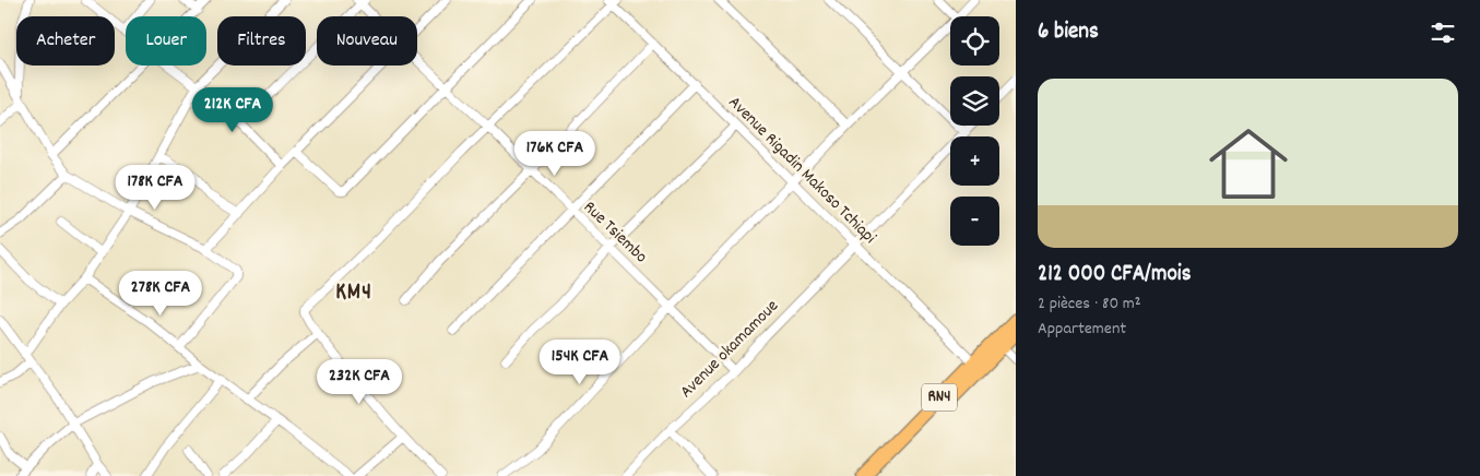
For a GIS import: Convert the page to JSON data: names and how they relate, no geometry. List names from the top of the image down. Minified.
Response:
{"streets":{"highway":["RN4"],"street":["Avenue Rigadin Makoso Tchiapi","Rue Tsiembo","Avenue okamamoue"]},"crossings":[["Avenue Rigadin Makoso Tchiapi","Avenue okamamoue"],["Avenue Rigadin Makoso Tchiapi","RN4"],["Rue Tsiembo","Avenue okamamoue"]],"districts":["KM4"],"page":{"heading":"6 biens","map_buttons":["+","−"],"chip":["Acheter","Louer","Filtres","Nouveau"],"list":[{"name":"212 000 CFA/mois","note":"2 pièces · 80 m² · Appartement"}],"price":["212K CFA","176K CFA","178K CFA","278K CFA","154K CFA","232K CFA"]}}
